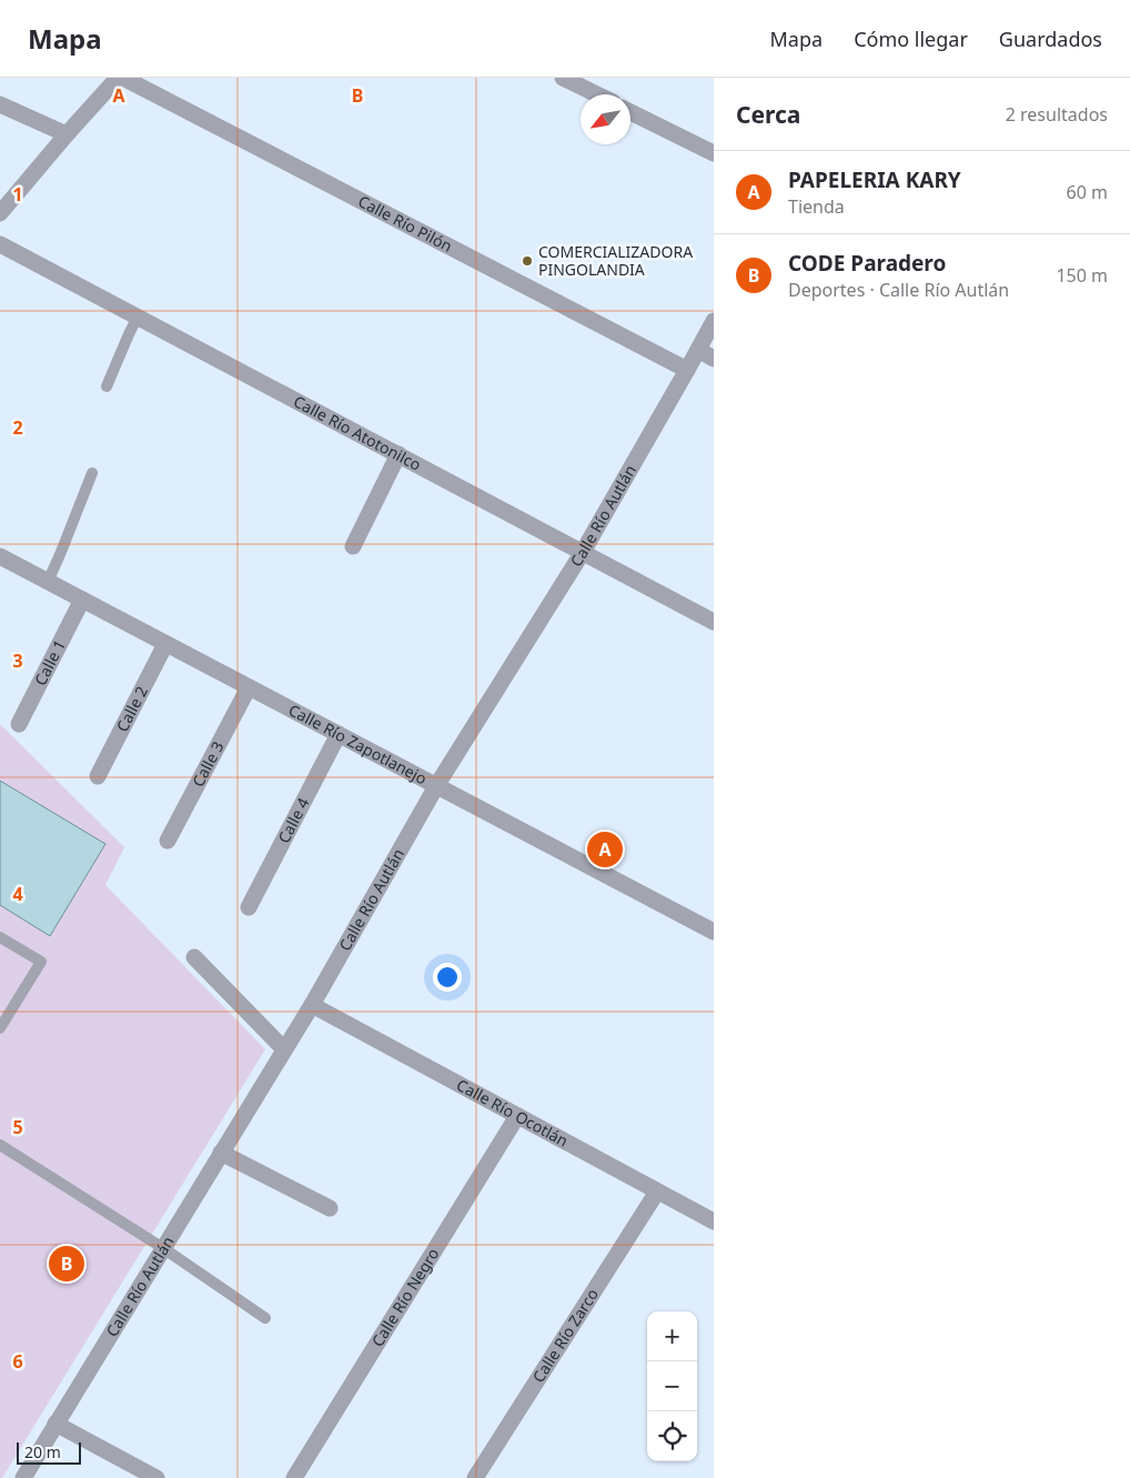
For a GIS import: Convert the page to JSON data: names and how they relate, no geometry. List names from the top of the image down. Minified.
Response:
{"streets":{"street":["Calle Río Pilón","Calle Río Atotonilco","Calle Río Autlán","Calle 1","Calle 2","Calle Río Zapotlanejo","Calle 3","Calle 4","Calle Río Ocotlán","Calle Río Negro","Calle Río Zarco"]},"crossings":[["Calle Río Pilón","Calle Río Autlán"],["Calle Río Atotonilco","Calle Río Autlán"],["Calle Río Autlán","Calle Río Zapotlanejo"],["Calle Río Autlán","Calle Río Ocotlán"],["Calle 1","Calle Río Zapotlanejo"],["Calle 2","Calle Río Zapotlanejo"],["Calle Río Zapotlanejo","Calle 3"],["Calle Río Zapotlanejo","Calle 4"],["Calle Río Ocotlán","Calle Río Negro"],["Calle Río Ocotlán","Calle Río Zarco"]],"places":["COMERCIALIZADORA PINGOLANDIA"],"scale_bar":"20 m","north":"bottom left","page":{"header":"Mapa","nav":["Mapa","Cómo llegar","Guardados"],"heading":["Cerca","2 resultados"],"list":[{"mark":"A","name":"PAPELERIA KARY","note":"Tienda","value":"60 m"},{"mark":"B","name":"CODE Paradero","note":"Deportes · Calle Río Autlán","value":"150 m"}],"pins":["A","B"],"map_buttons":["+","−"],"scale":"20 m"},"grid":{"columns":["A","B"],"rows":["1","2","3","4","5","6"]}}
